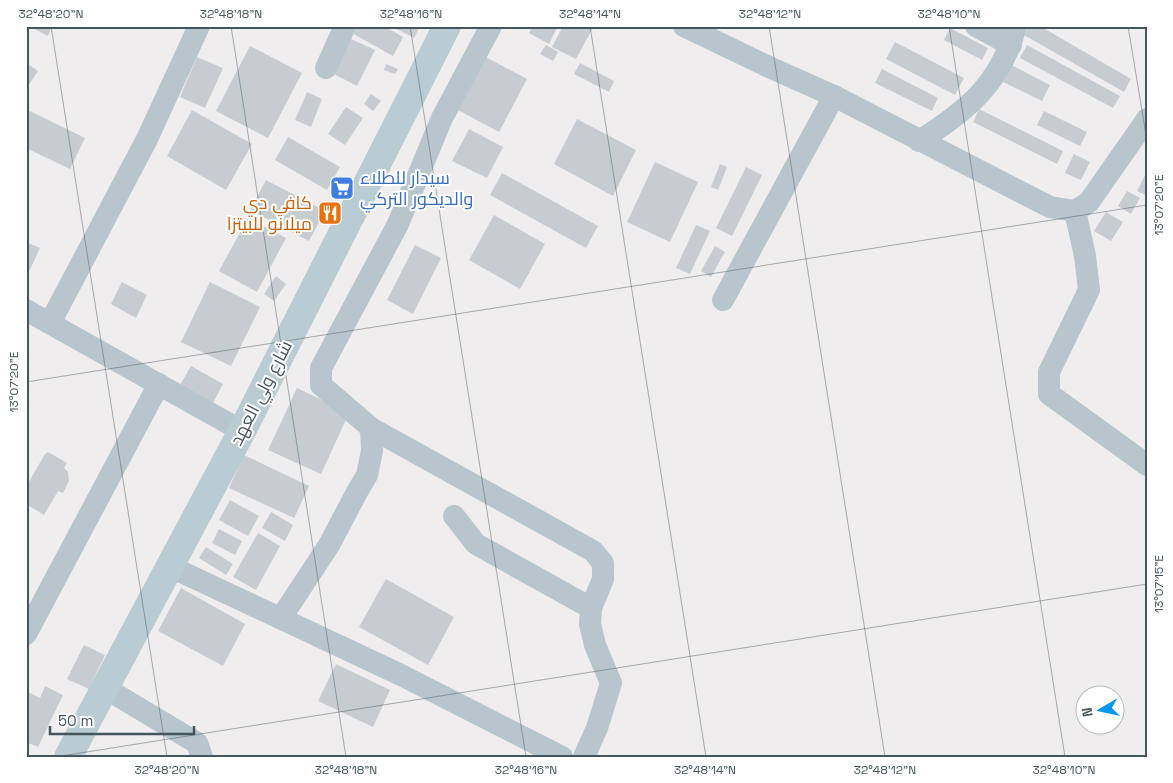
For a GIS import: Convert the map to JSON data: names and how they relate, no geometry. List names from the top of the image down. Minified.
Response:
{"streets":{"main road":["شارع ولي العهد"]},"places":{"supermarket":["سيدار للطلاء والديكور التركي"],"restaurant":["كافي دي ميلانو للبيتزا"]},"scale_bar":"50 m","north":"left","coordinates":["32°48'20\"N","32°48'18\"N","32°48'16\"N","32°48'14\"N","32°48'12\"N","32°48'10\"N","13°07'20\"E","13°07'15\"E"]}
